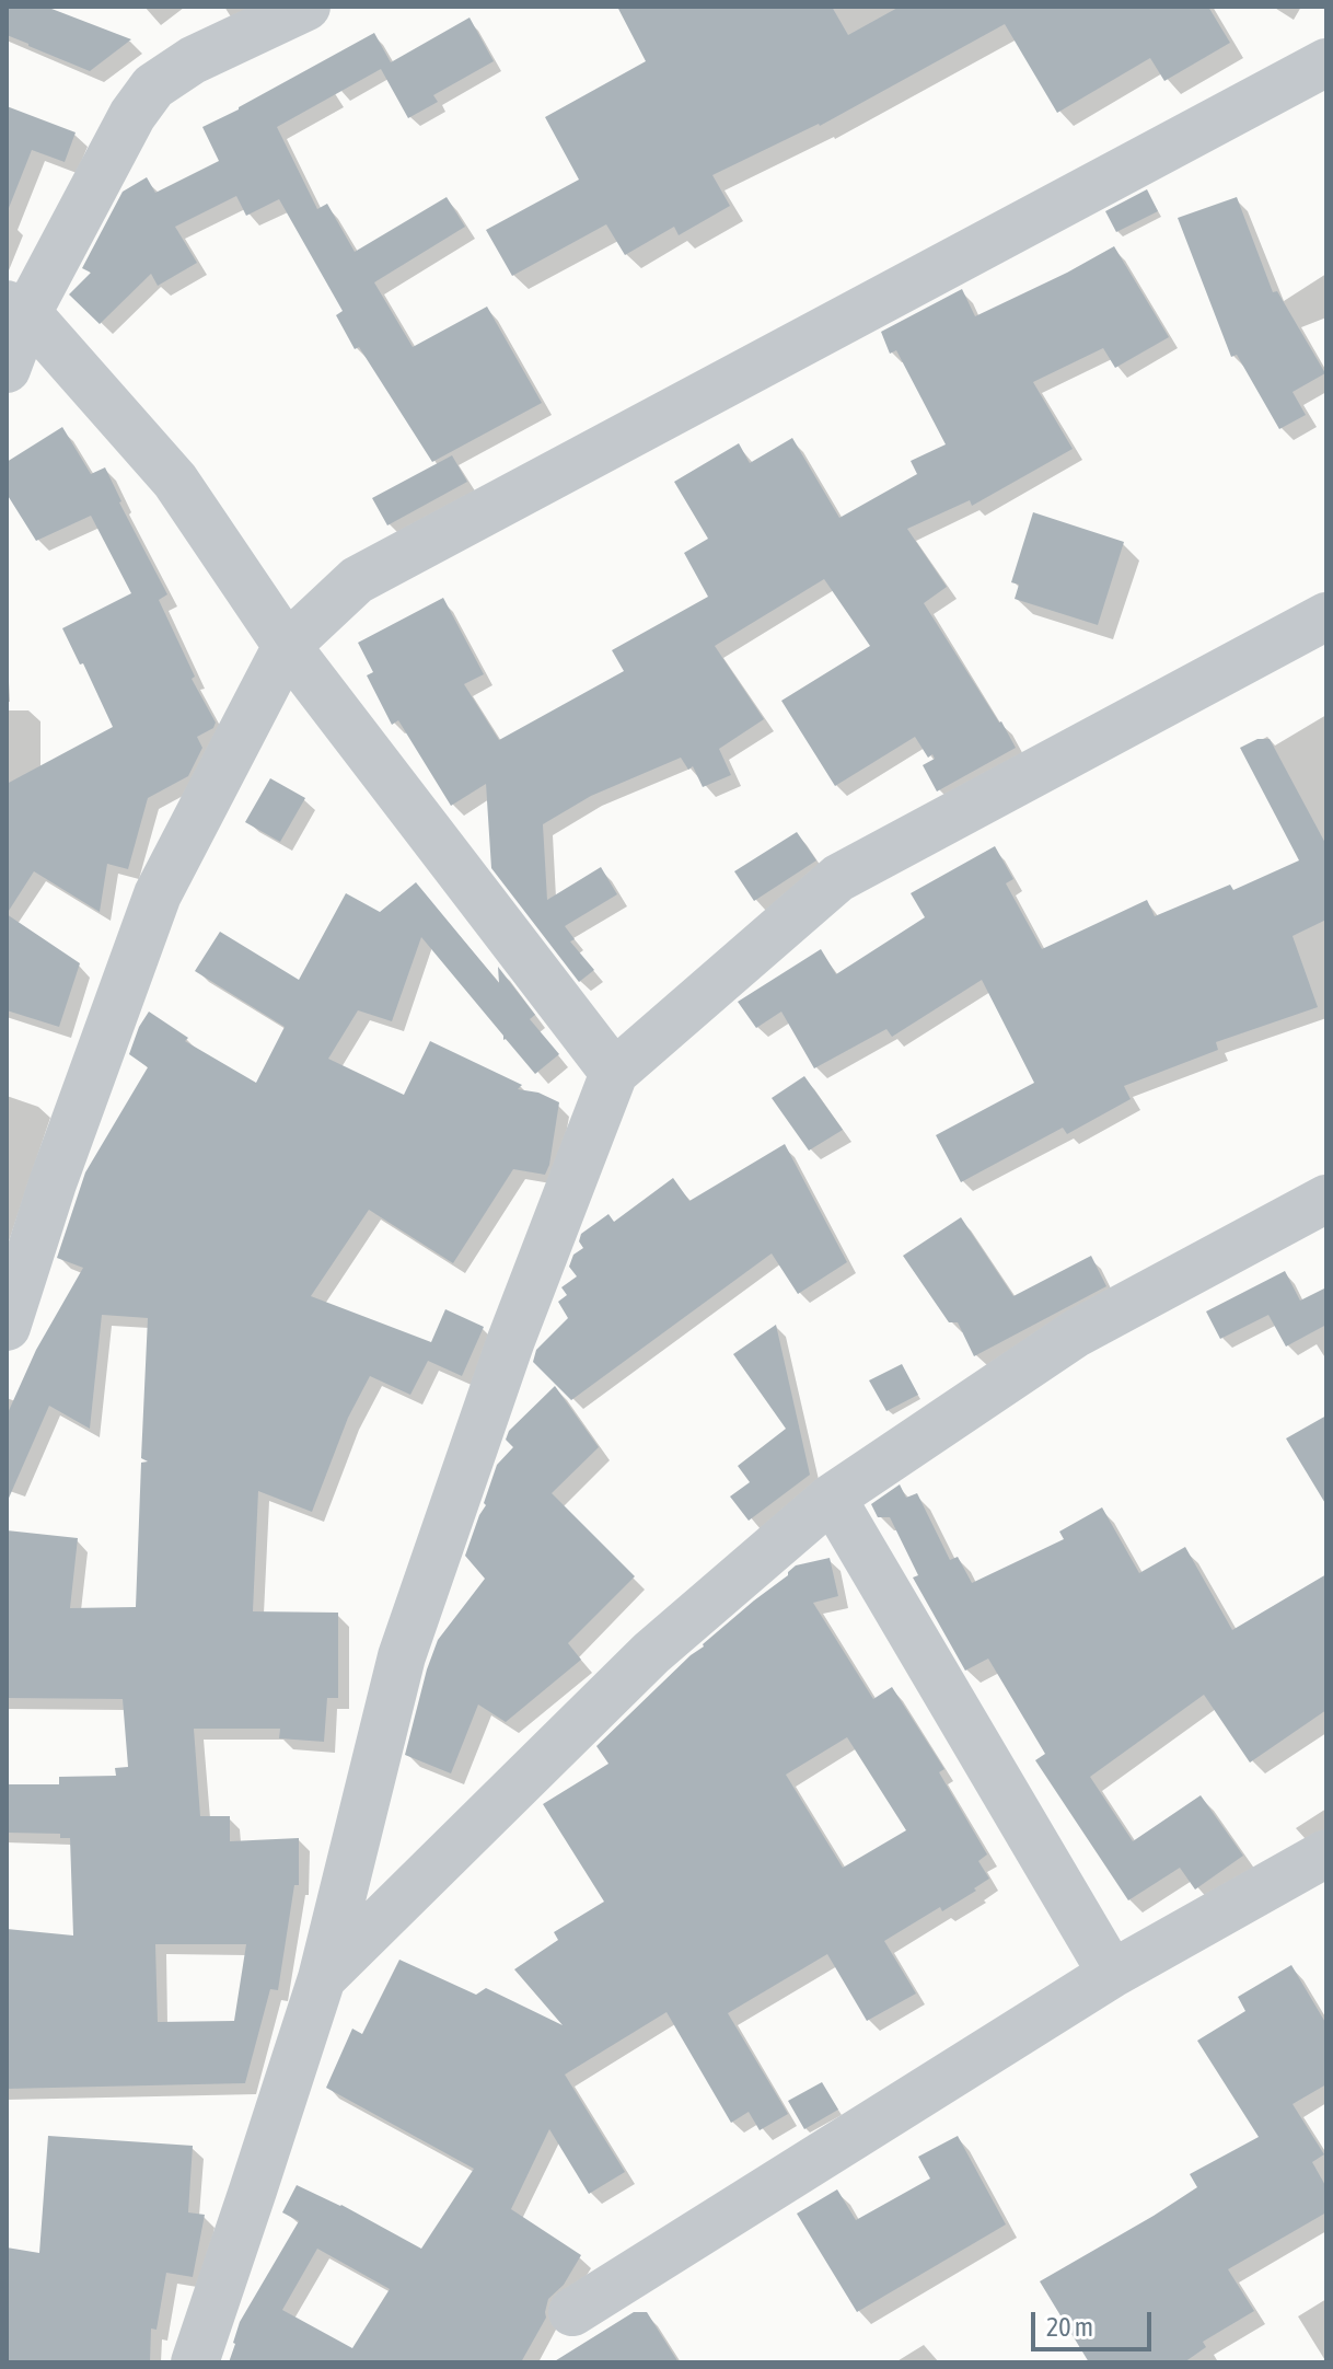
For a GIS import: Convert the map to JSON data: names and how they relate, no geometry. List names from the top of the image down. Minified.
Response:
{"scale_bar":"20 m"}
